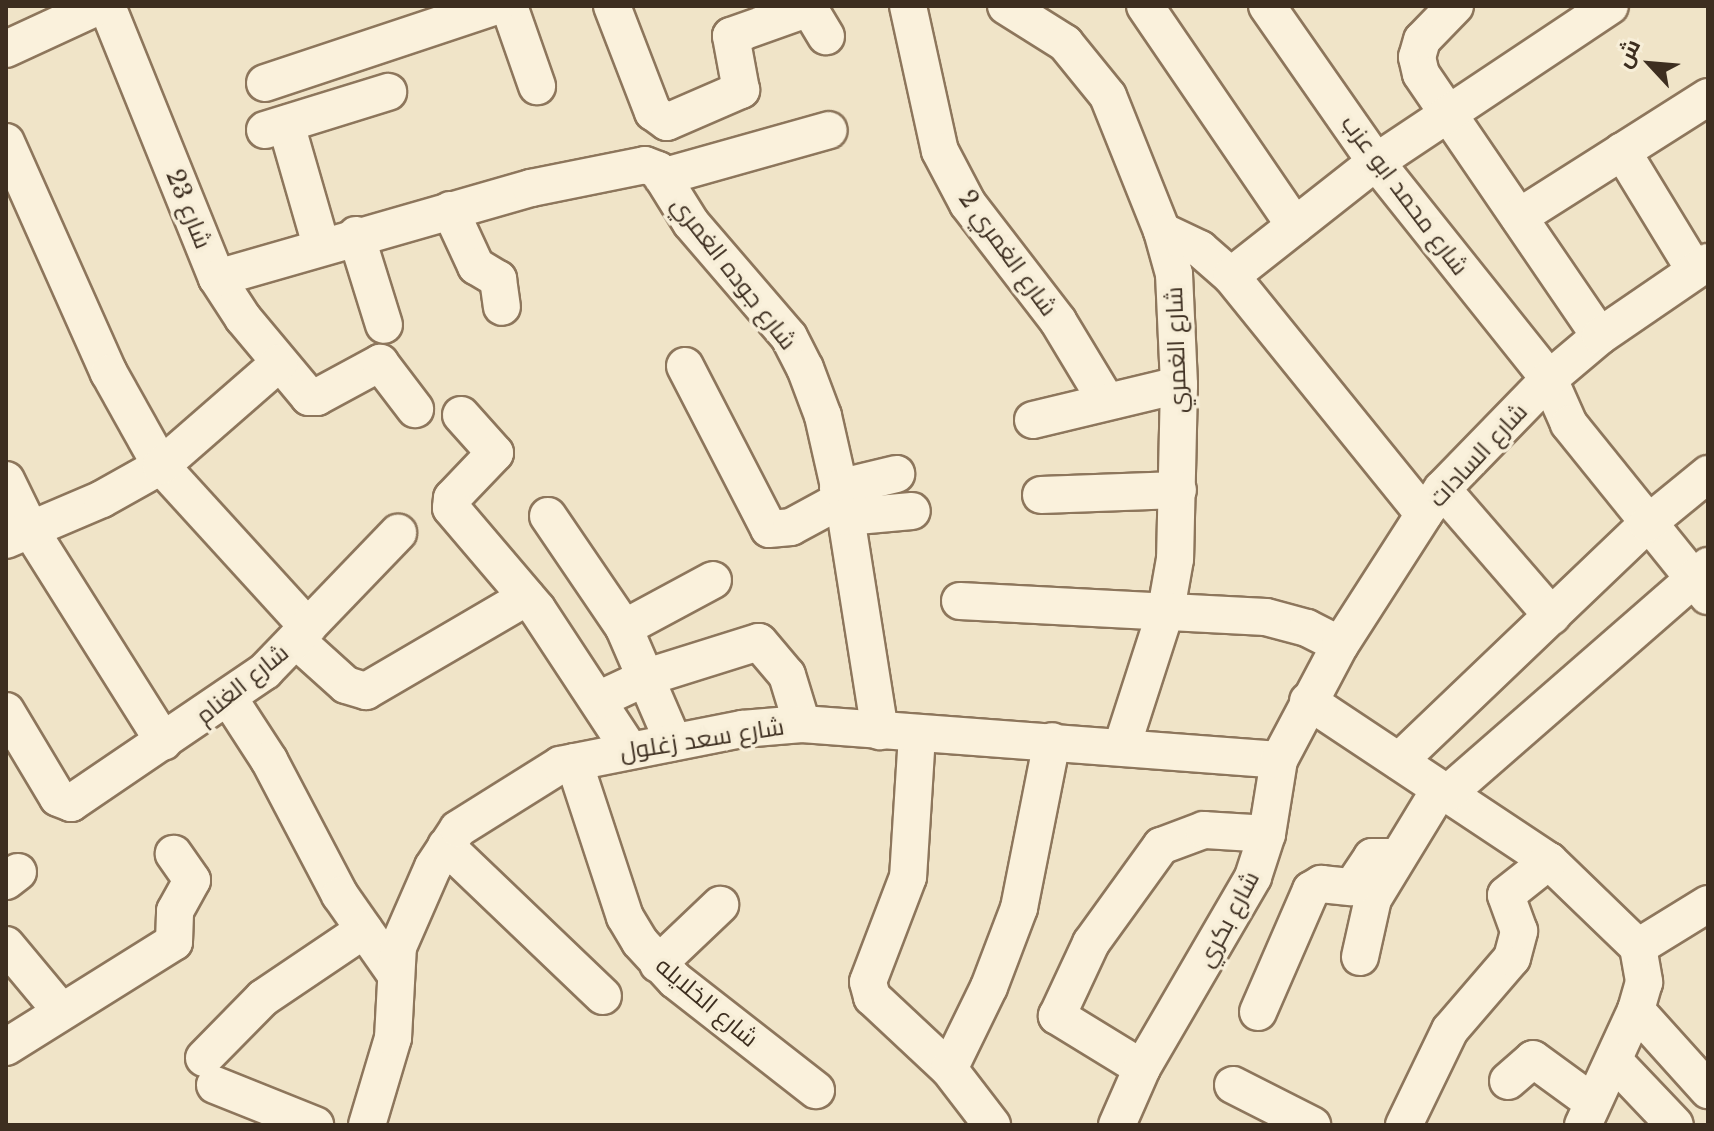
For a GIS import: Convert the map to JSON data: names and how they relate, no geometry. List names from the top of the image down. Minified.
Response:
{"streets":{"street":["شارع محمد ابو عزب","شارع 23","شارع الغمري 2","شارع جوده الغمري","شارع الغمري","شارع السادات","شارع الغنام","شارع سعد زغلول","شارع بكري","شارع الخلايله"]},"crossings":[["شارع محمد ابو عزب","شارع السادات"],["شارع 23","شارع جوده الغمري"],["شارع جوده الغمري","شارع سعد زغلول"],["شارع الغمري","شارع سعد زغلول"],["شارع السادات","شارع بكري"],["شارع سعد زغلول","شارع بكري"],["شارع سعد زغلول","شارع الخلايله"]],"north":"top left"}
